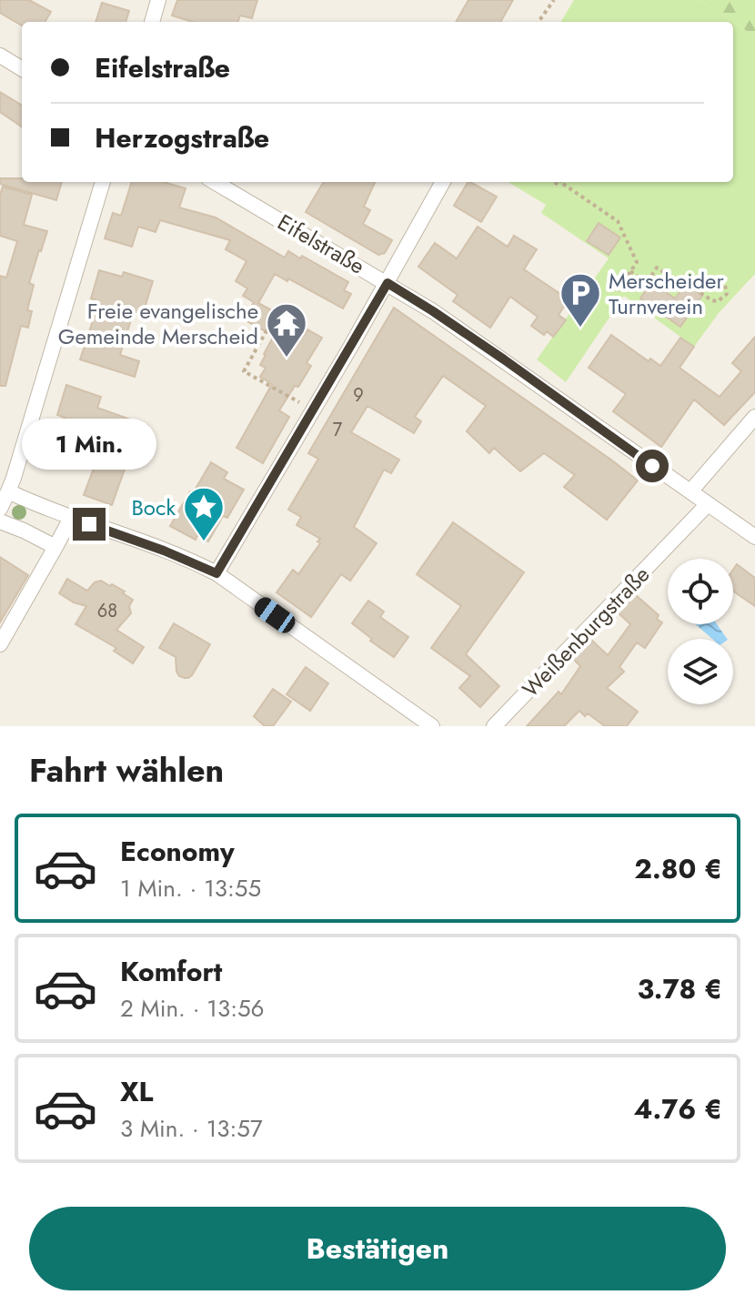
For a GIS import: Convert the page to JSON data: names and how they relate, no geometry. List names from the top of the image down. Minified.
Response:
{"streets":{"street":["Eifelstraße","Weißenburgstraße"]},"crossings":[["Eifelstraße","Weißenburgstraße"]],"places":{"parking":["Merscheider Turnverein"],"temple":["Freie evangelische Gemeinde Merscheid"],"place":["Bock"]},"house_numbers":["9","7","68"],"page":{"banner":["Eifelstraße","Herzogstraße"],"bubble":"1 Min.","heading":"Fahrt wählen","list":[{"name":"Economy","note":"1 Min. · 13:55","value":"2.80 €"},{"name":"Komfort","note":"2 Min. · 13:56","value":"3.78 €"},{"name":"XL","note":"3 Min. · 13:57","value":"4.76 €"}],"buttons":"Bestätigen"}}
